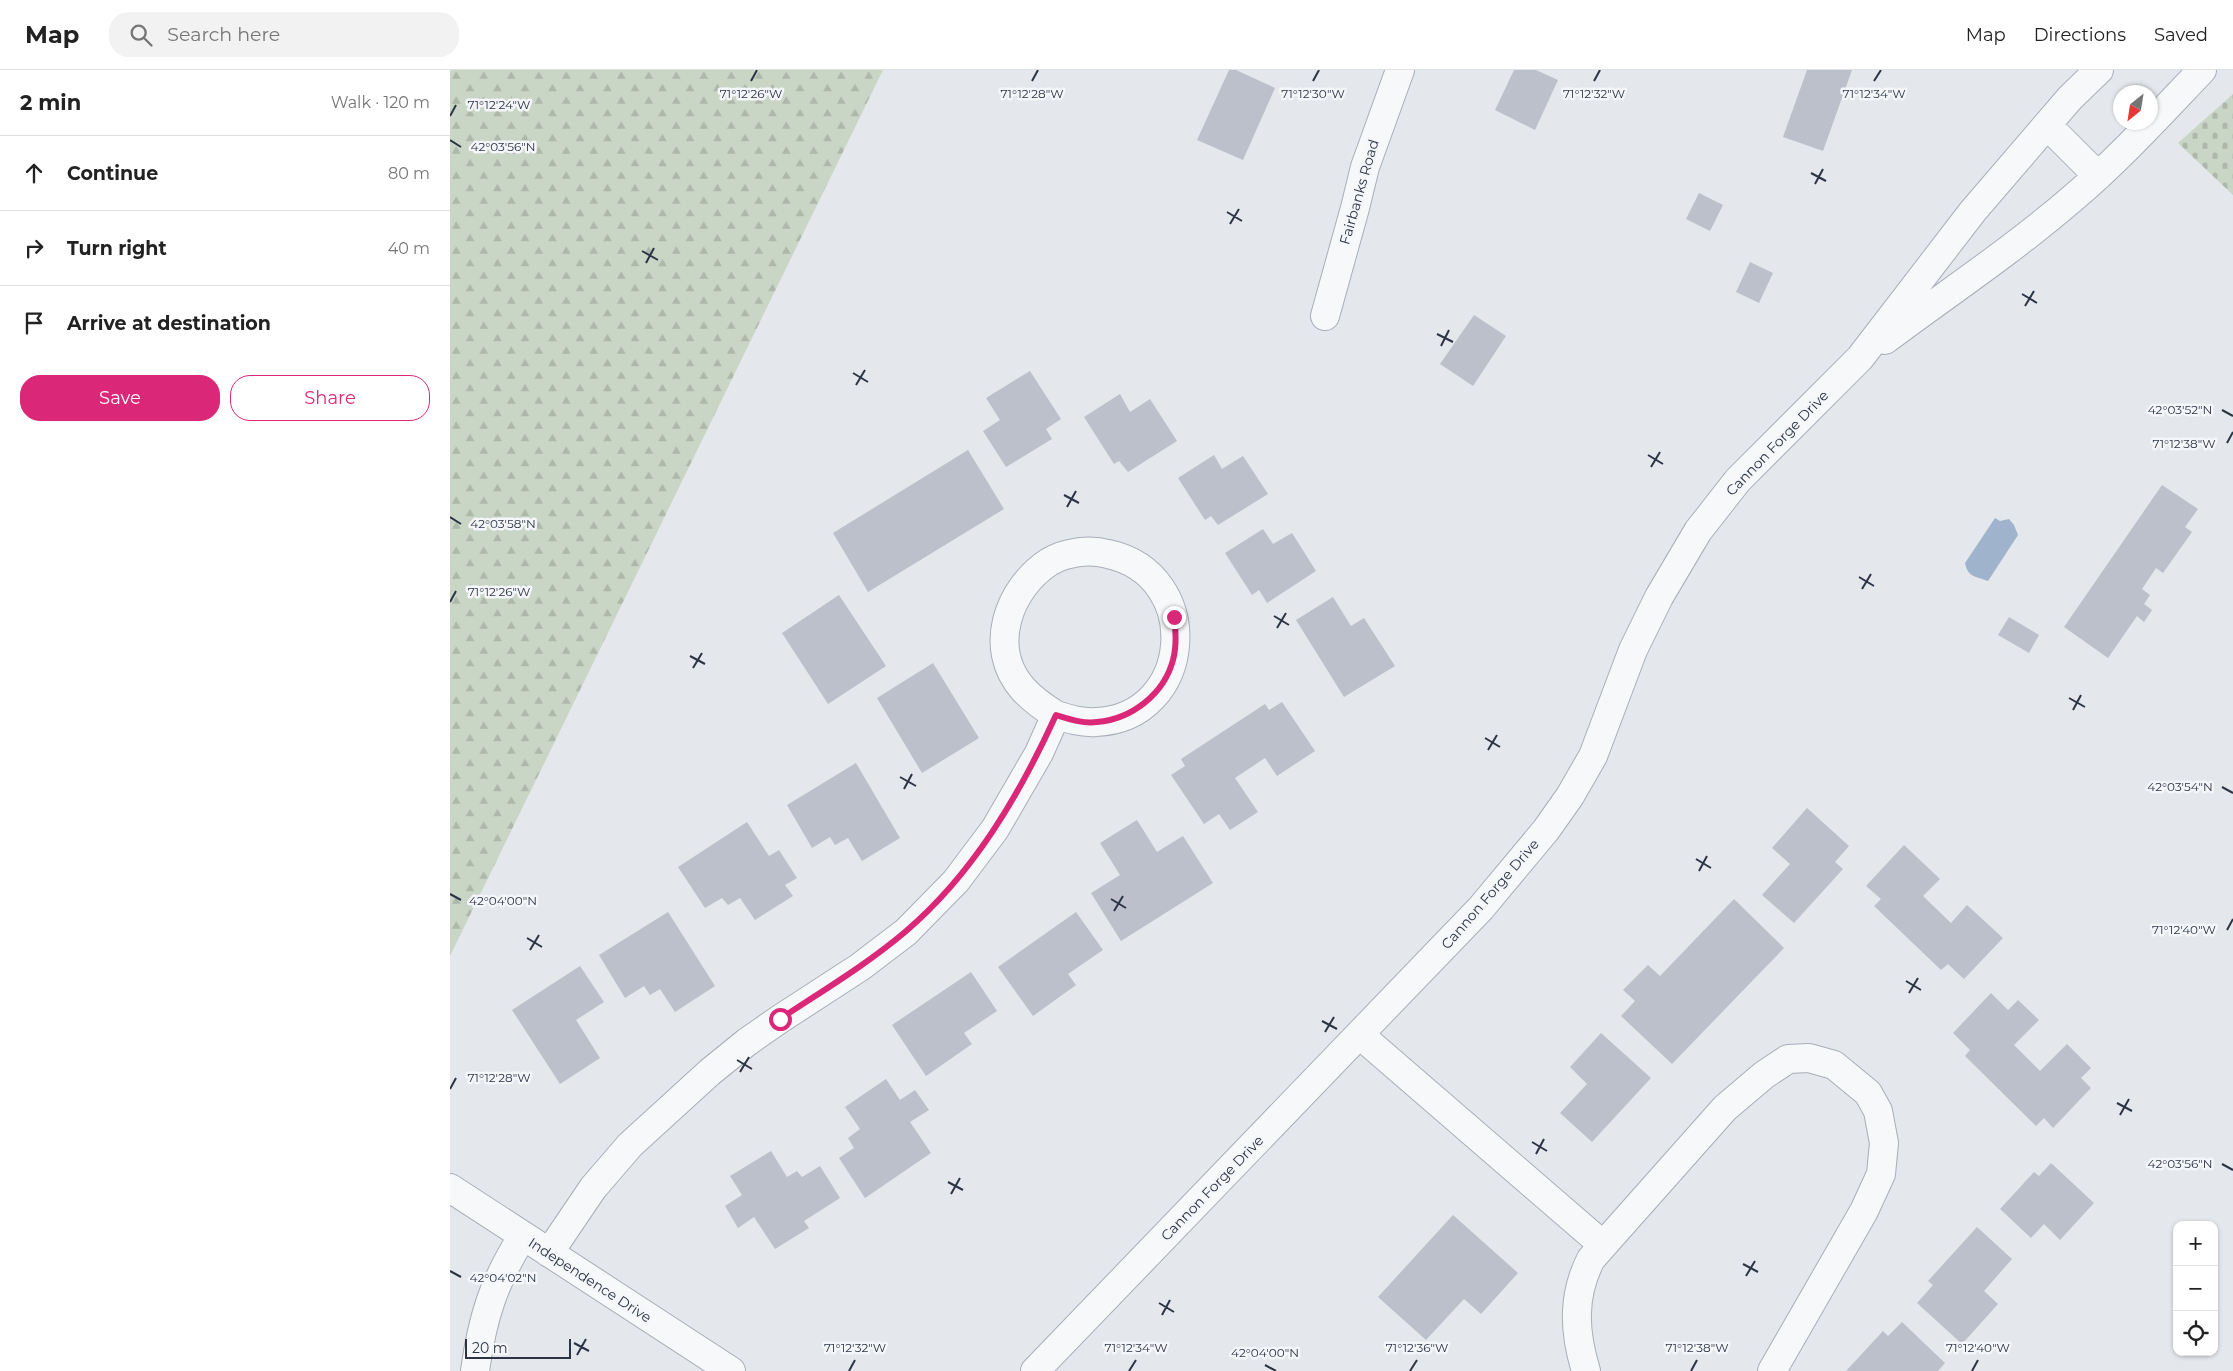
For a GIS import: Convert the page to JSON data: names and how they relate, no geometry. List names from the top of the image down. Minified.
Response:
{"streets":{"street":["Fairbanks Road","Cannon Forge Drive","Independence Drive"]},"scale_bar":"20 m","north":"bottom left","page":{"header":"Map","search":"Search here","nav":["Map","Directions","Saved"],"heading":["2 min","Walk · 120 m"],"list":[["Continue","80 m"],["Turn right","40 m"],"Arrive at destination"],"buttons":["Save","Share"],"map_buttons":["+","−"],"scale":"20 m"},"coordinates":["71°12'26\"W","71°12'28\"W","71°12'30\"W","71°12'32\"W","71°12'34\"W","71°12'24\"W","42°03'56\"N","42°03'52\"N","71°12'38\"W","42°03'58\"N","42°03'54\"N","42°04'00\"N","71°12'40\"W","42°04'02\"N","71°12'36\"W"]}
